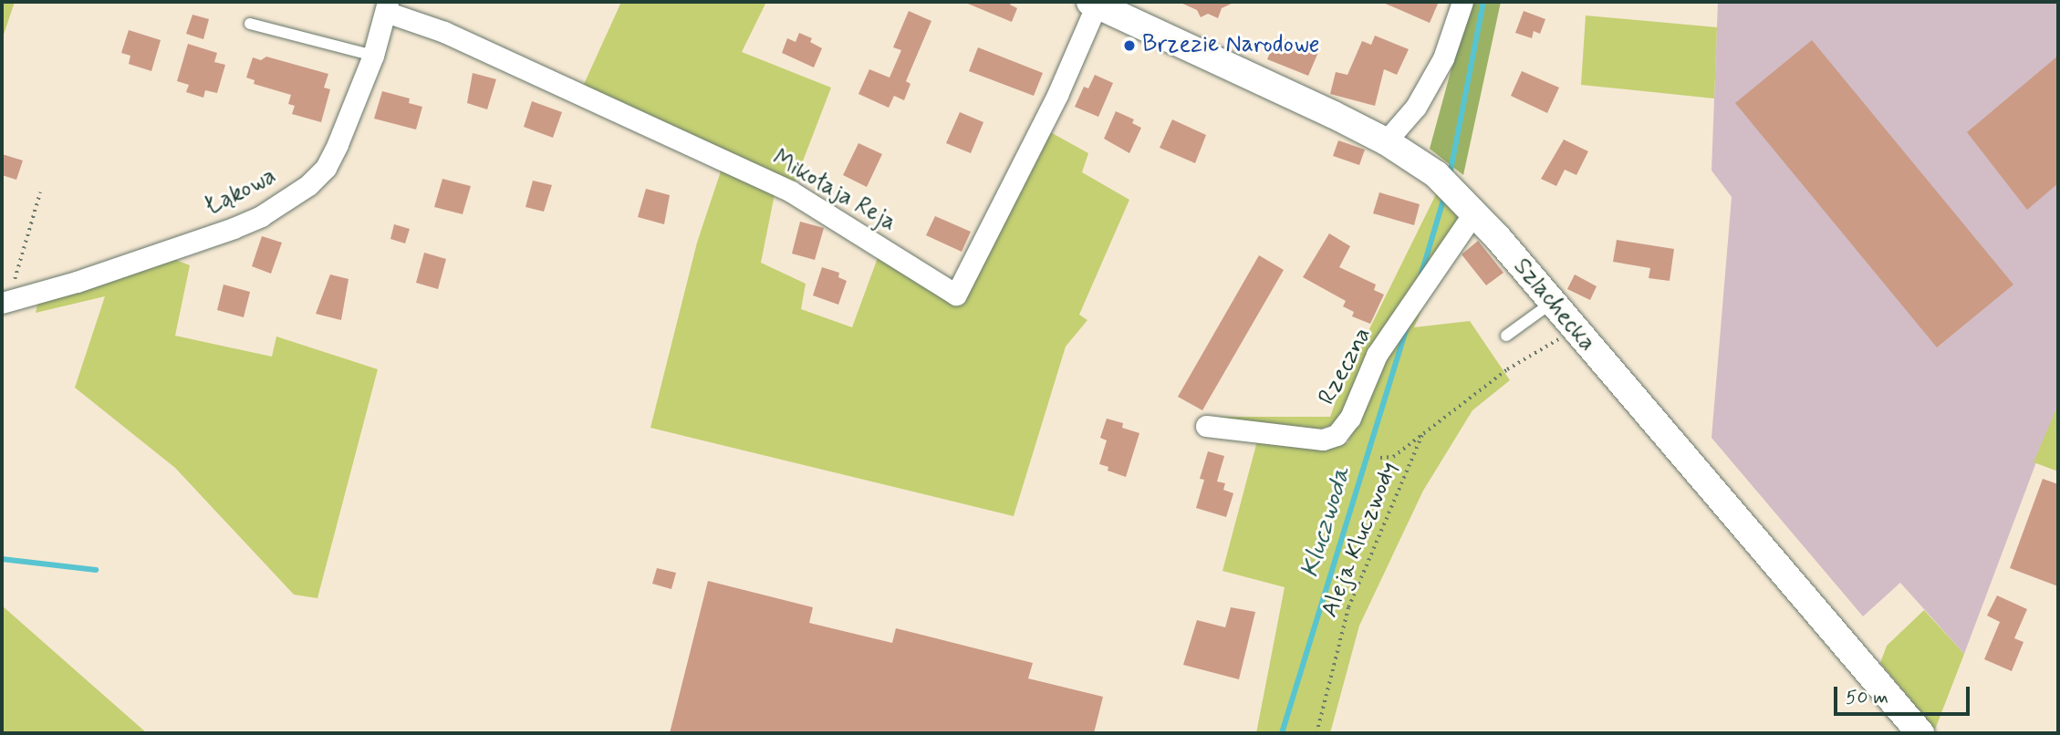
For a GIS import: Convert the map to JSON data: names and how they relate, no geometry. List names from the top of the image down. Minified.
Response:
{"streets":{"street":["Mikołaja Reja","Łąkowa","Szlachecka","Rzeczna"],"path":["Aleja Kluczwody"]},"crossings":[["Mikołaja Reja","Łąkowa"],["Mikołaja Reja","Szlachecka"],["Szlachecka","Rzeczna"]],"water":["Kluczwoda"],"places":["Brzezie Narodowe"],"scale_bar":"50 m"}
